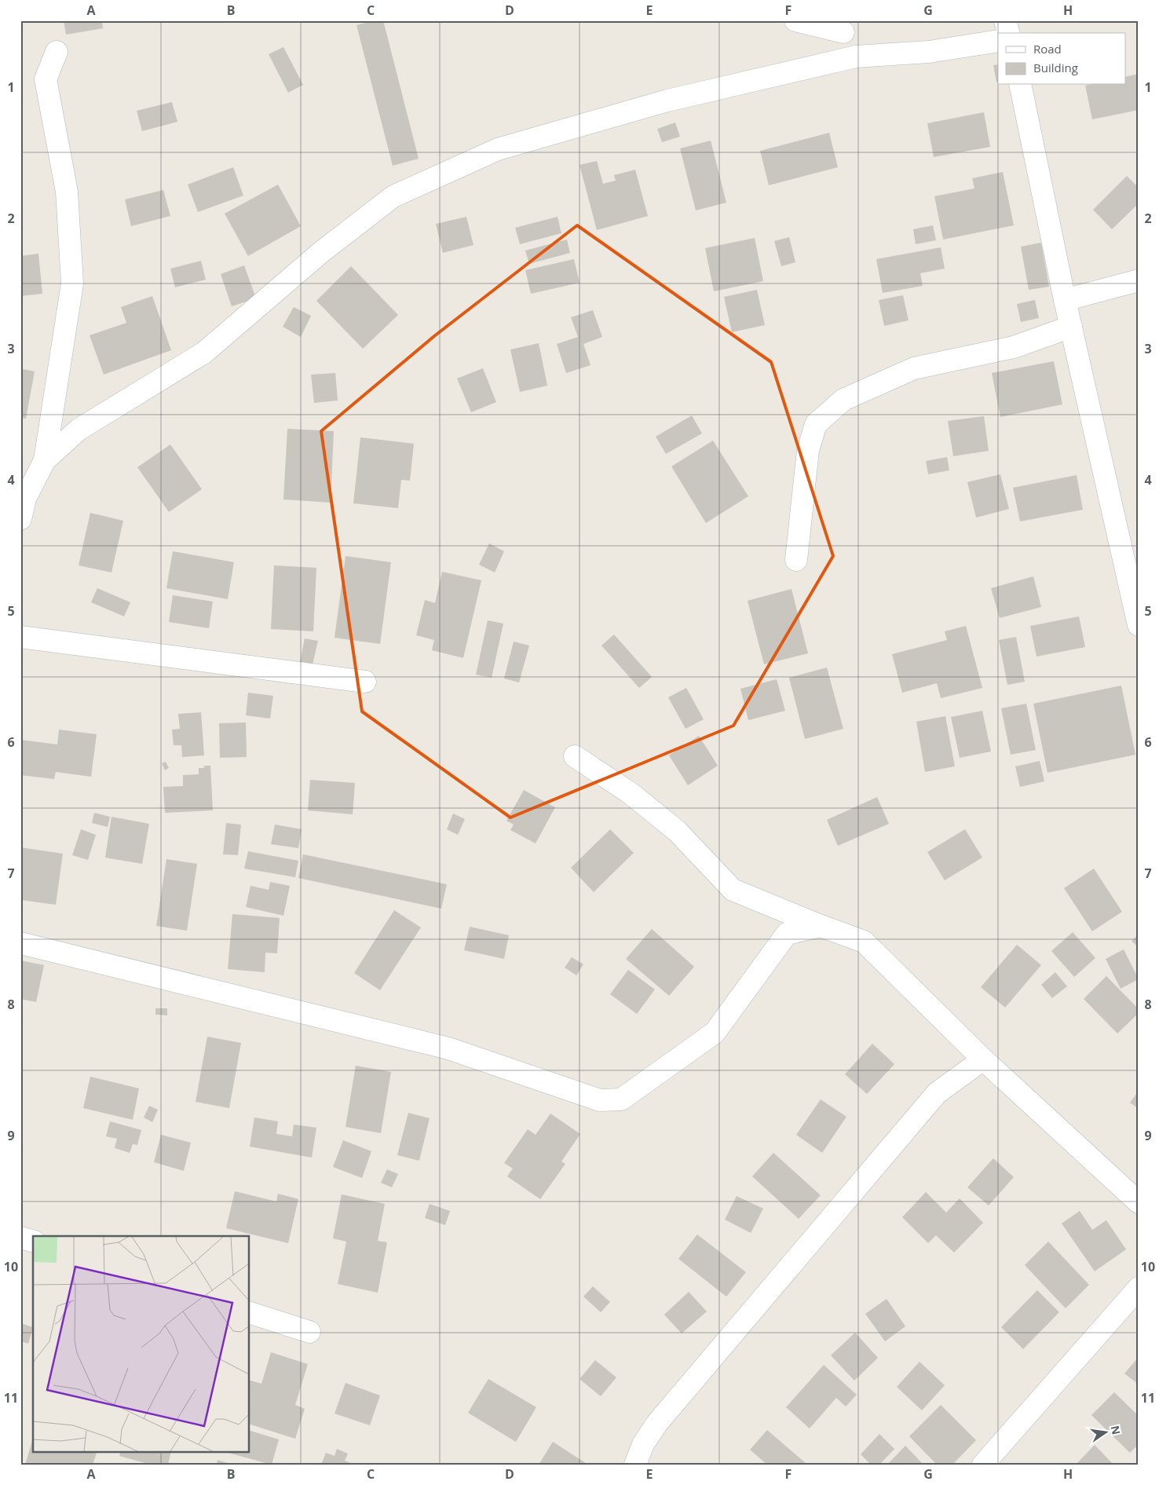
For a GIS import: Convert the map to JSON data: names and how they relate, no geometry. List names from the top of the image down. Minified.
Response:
{"legend":["Road","Building"],"north":"right","grid":{"columns":["A","B","C","D","E","F","G","H"],"rows":["1","2","3","4","5","6","7","8","9","10","11"]}}
